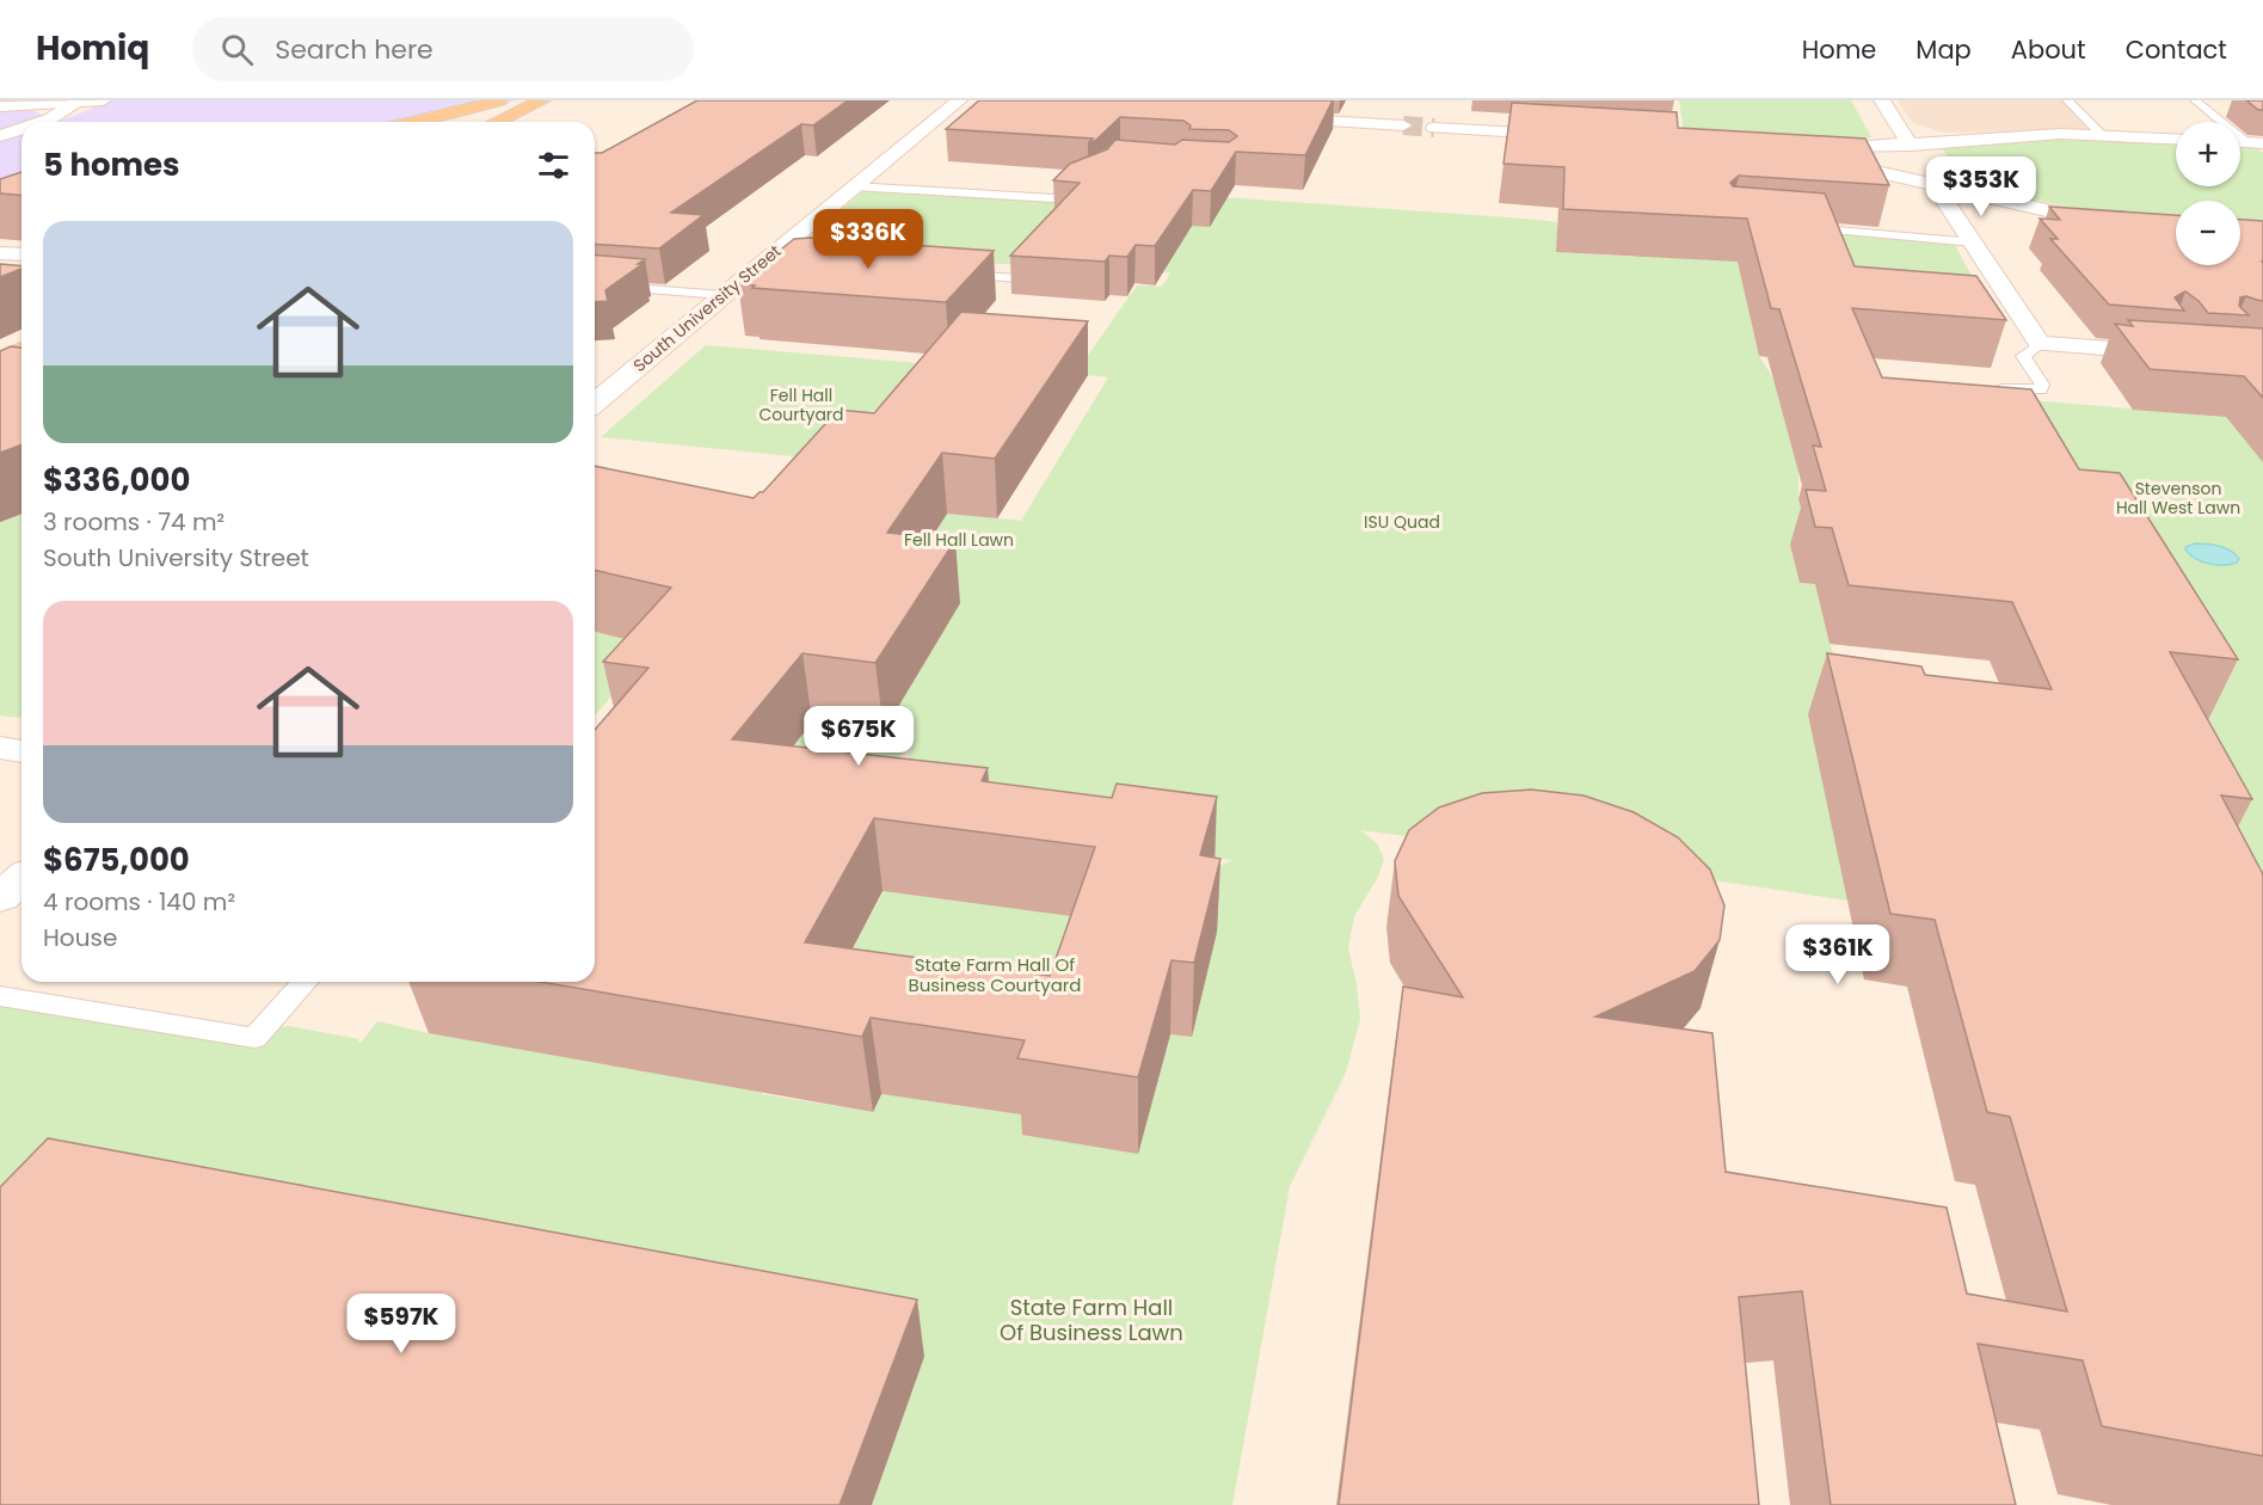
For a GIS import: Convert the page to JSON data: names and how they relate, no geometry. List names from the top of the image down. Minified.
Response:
{"streets":{"street":["South University Street"]},"parks":["Fell Hall Courtyard","Stevenson Hall West Lawn","ISU Quad","Fell Hall Lawn","State Farm Hall Of Business Courtyard","State Farm Hall Of Business Lawn"],"page":{"header":"Homiq","search":"Search here","nav":["Home","Map","About","Contact"],"map_buttons":["+","−"],"heading":"5 homes","price":["$353K","$336K","$675K","$361K","$597K"],"list":[{"name":"$336,000","note":"3 rooms · 74 m² · South University Street"},{"name":"$675,000","note":"4 rooms · 140 m² · House"}]}}
